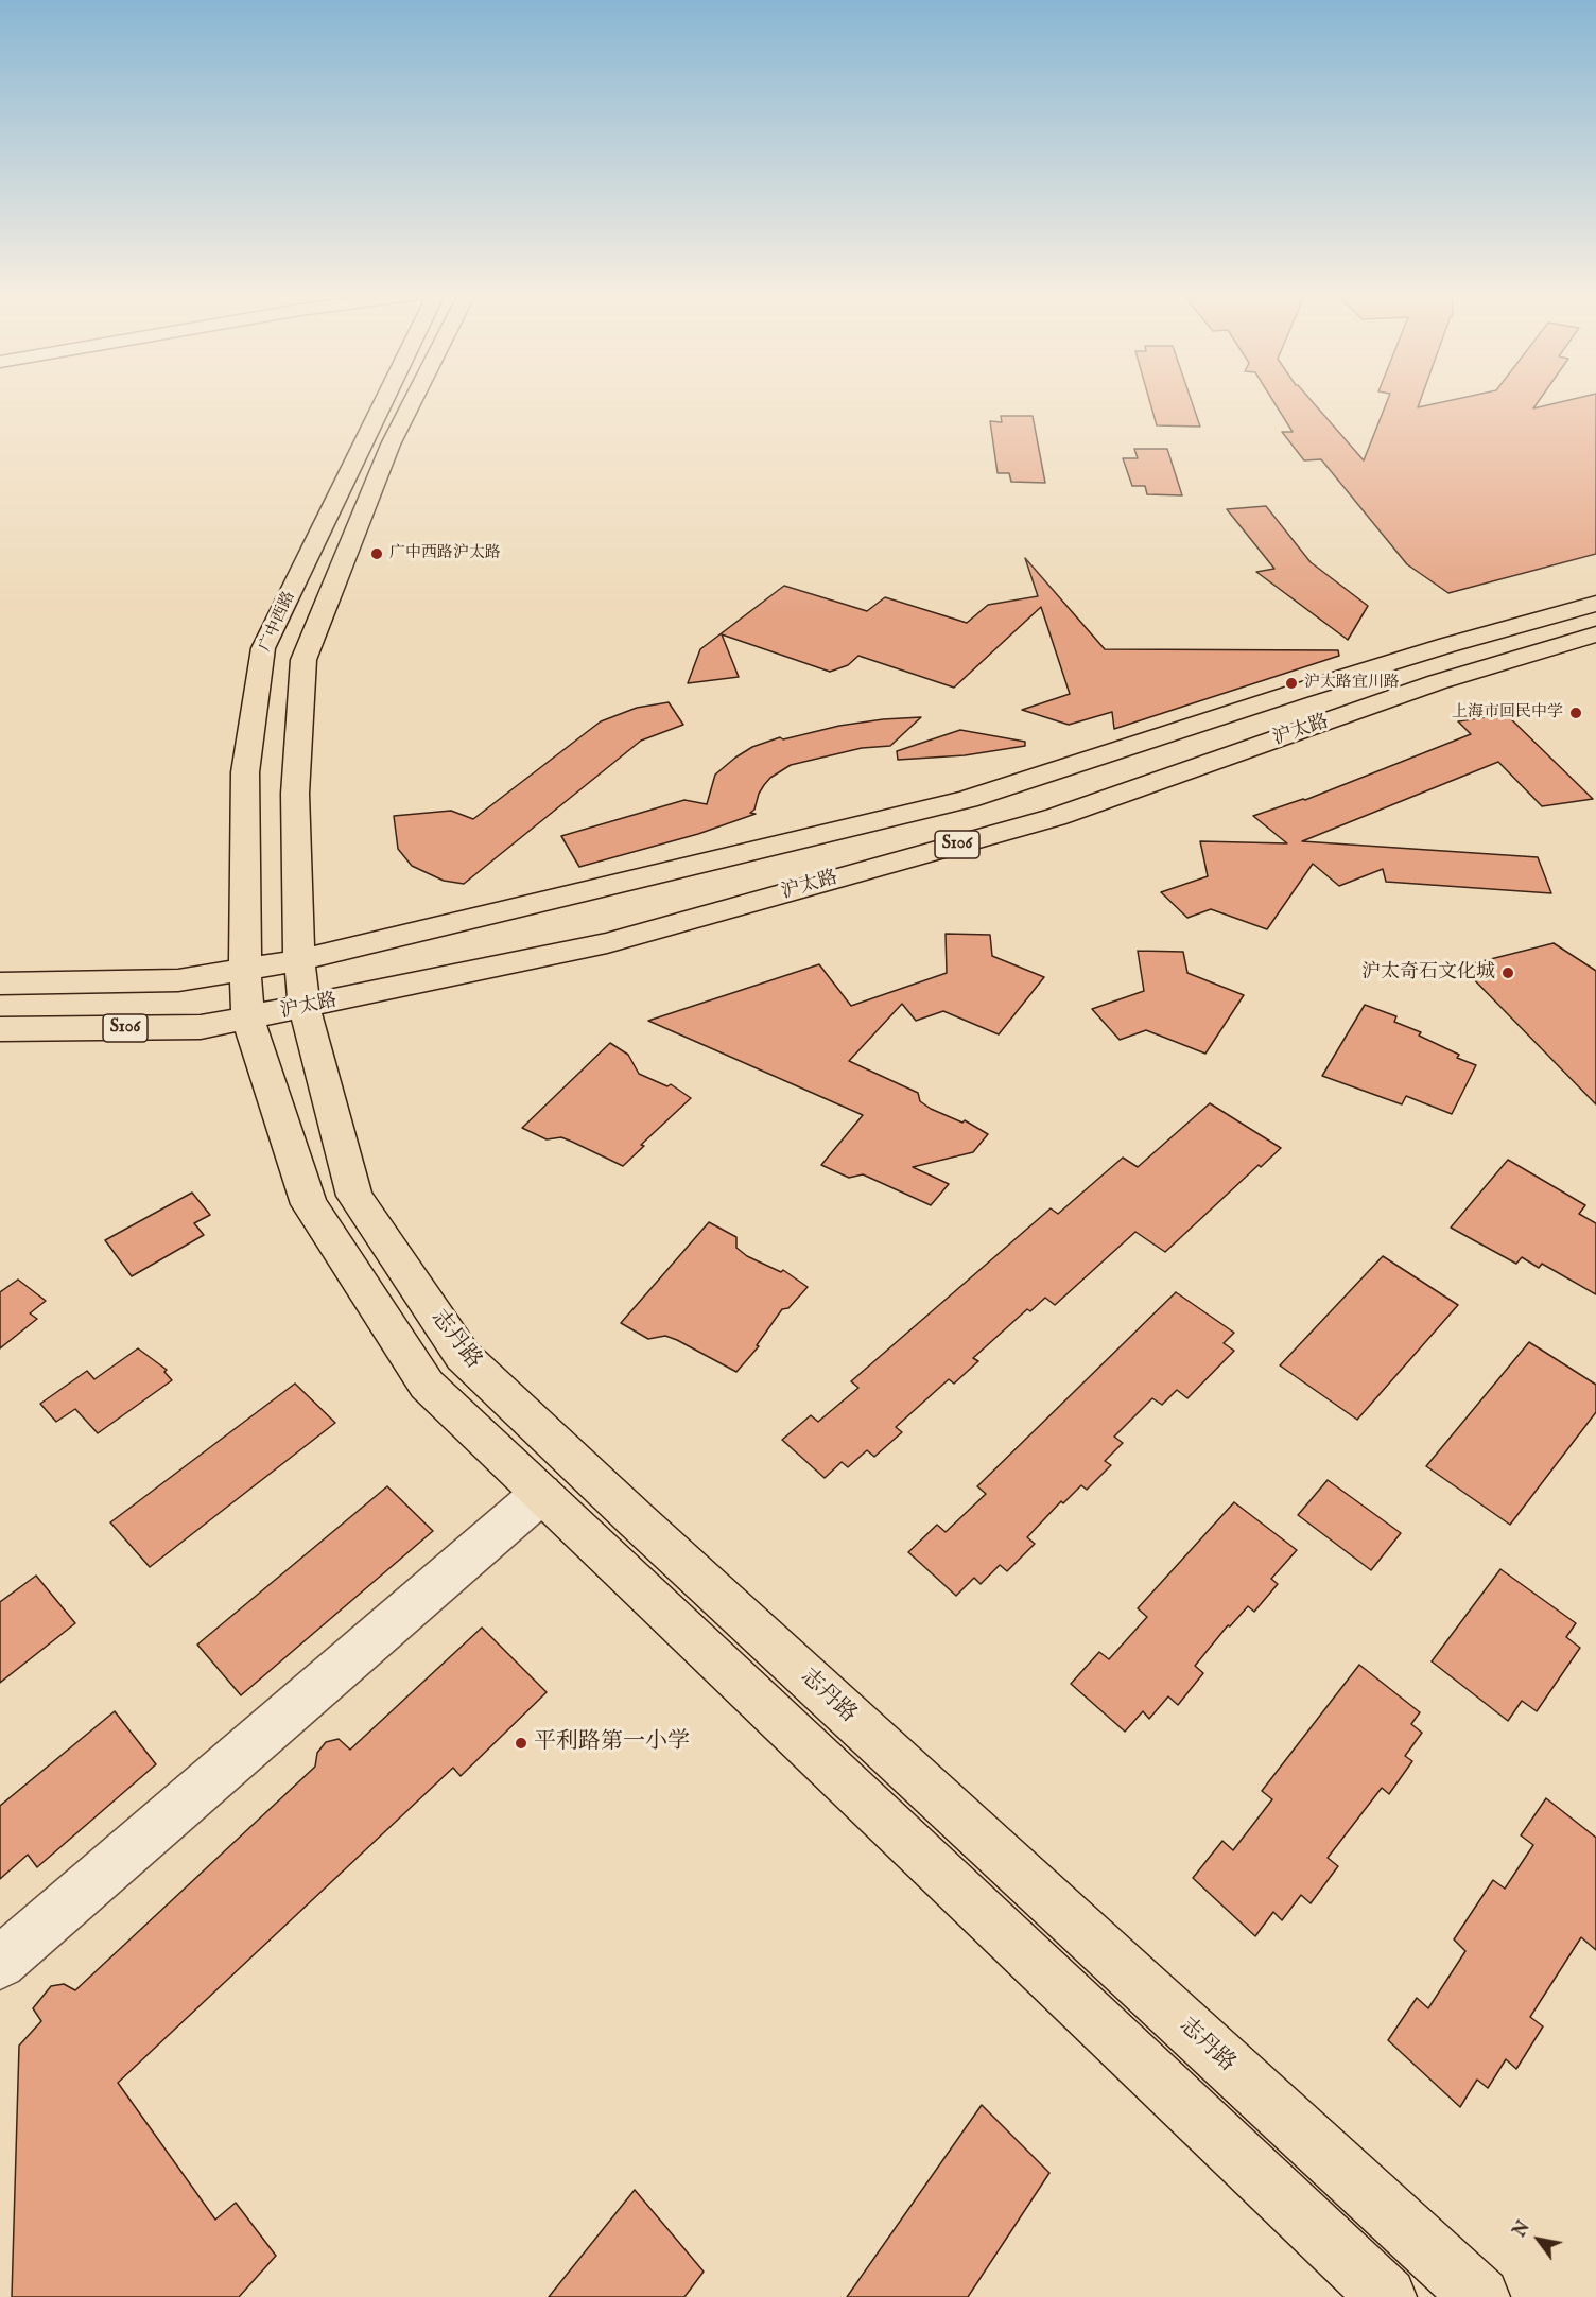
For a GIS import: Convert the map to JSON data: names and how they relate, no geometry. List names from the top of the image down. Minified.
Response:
{"streets":{"main road":["广中西路","沪太路","S106","志丹路"]},"crossings":[["广中西路","沪太路"],["广中西路","志丹路"],["沪太路","志丹路"]],"places":["广中西路沪太路","沪太路宜川路","上海市回民中学","沪太奇石文化城","平利路第一小学"],"north":"top left"}
